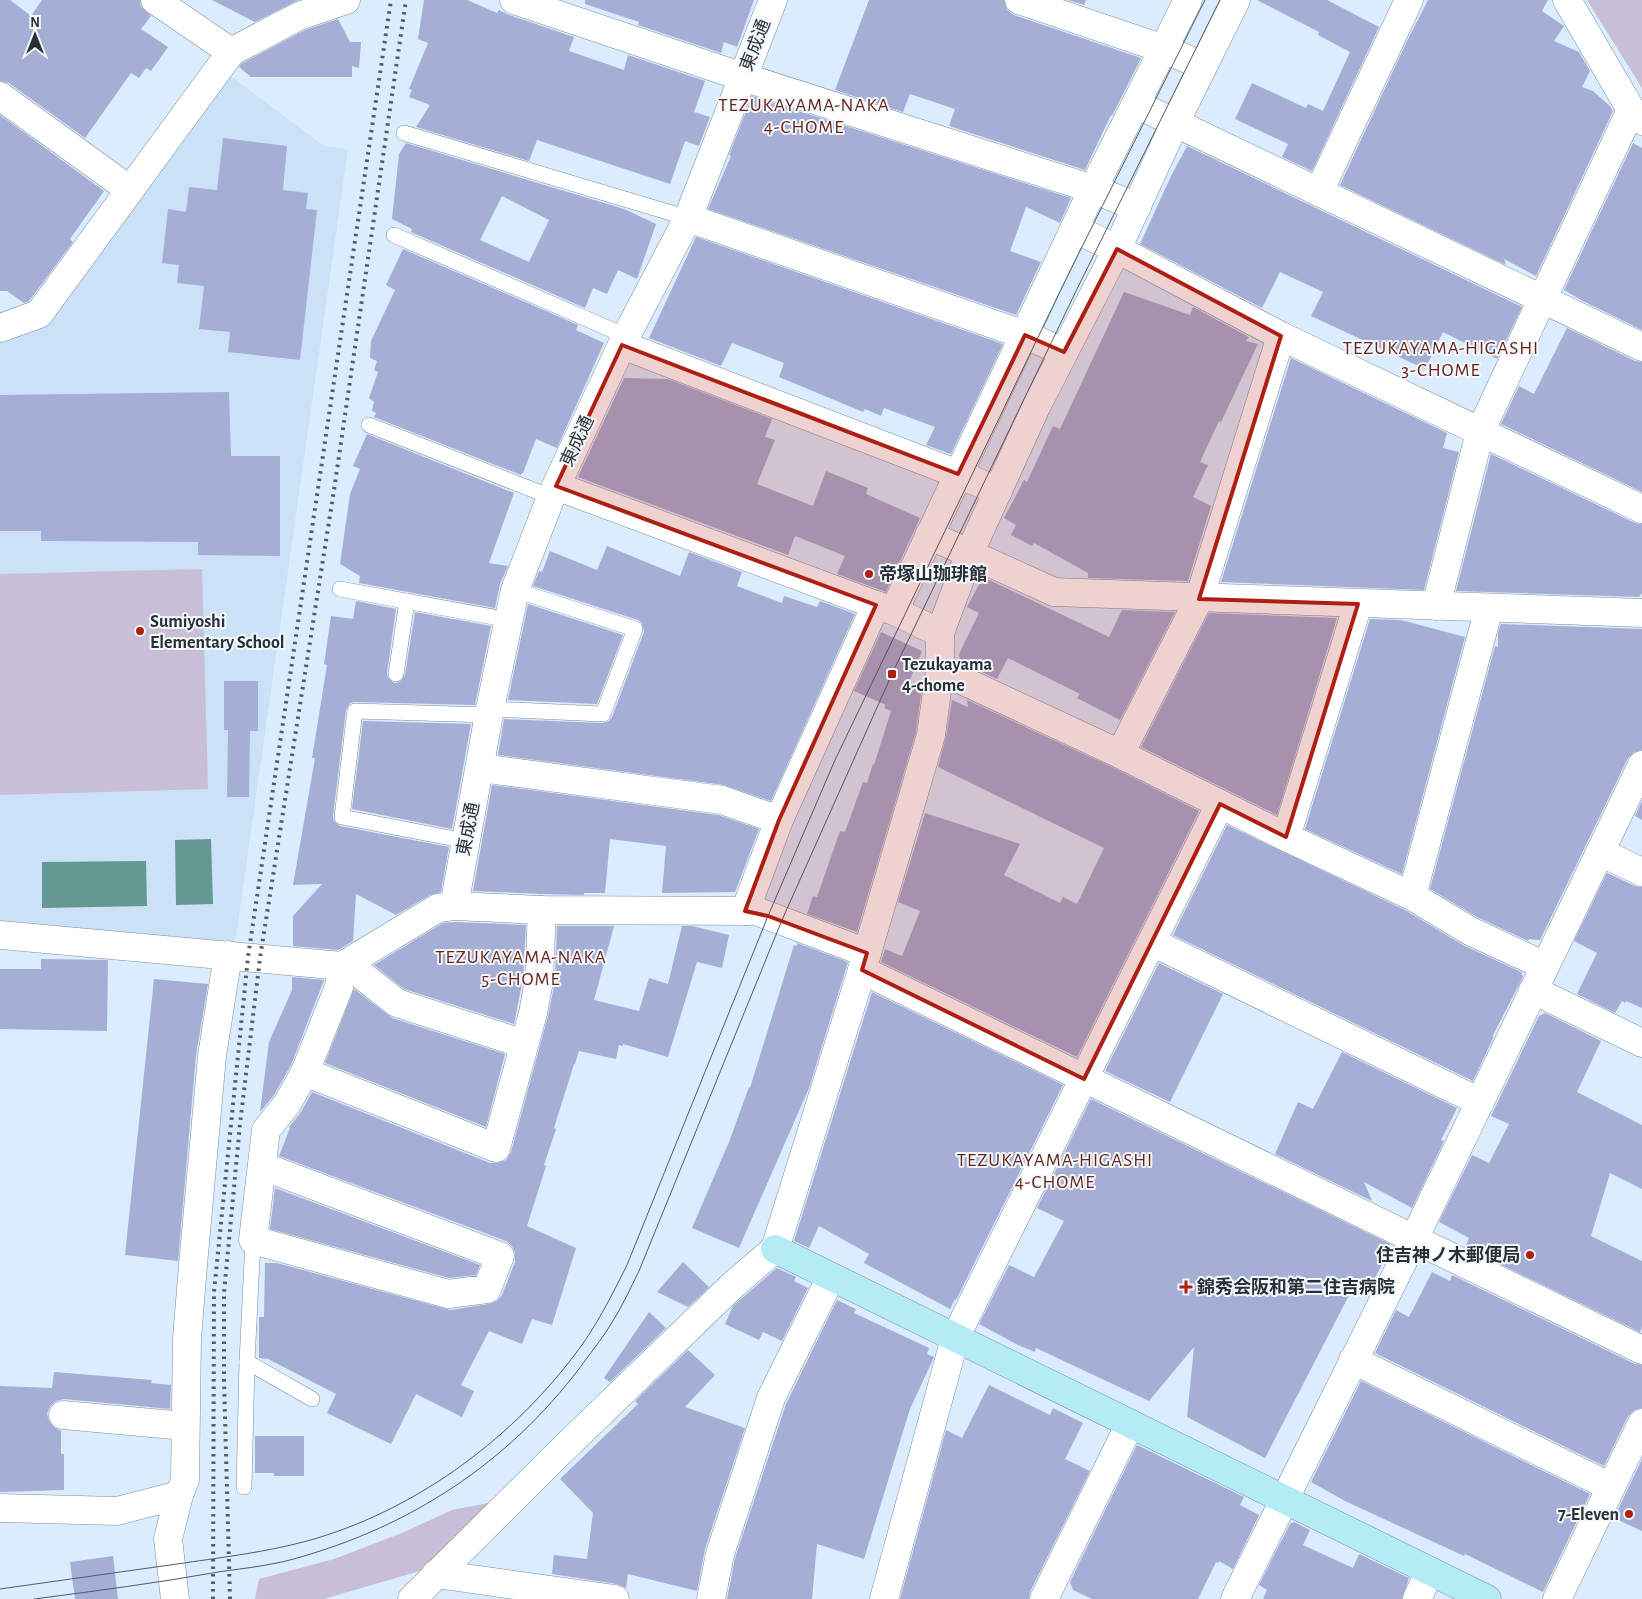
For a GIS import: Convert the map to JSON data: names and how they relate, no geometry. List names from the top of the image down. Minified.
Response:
{"streets":{"street":["東成通"]},"districts":["TEZUKAYAMA-NAKA 4-CHOME","TEZUKAYAMA-HIGASHI 3-CHOME","TEZUKAYAMA-NAKA 5-CHOME","TEZUKAYAMA-HIGASHI 4-CHOME"],"places":{"other":["帝塚山珈琲館","Sumiyoshi Elementary School","住吉神ノ木郵便局","7-Eleven"],"transit":["Tezukayama 4-chome"],"health":["錦秀会阪和第二住吉病院"]},"north":"top"}
